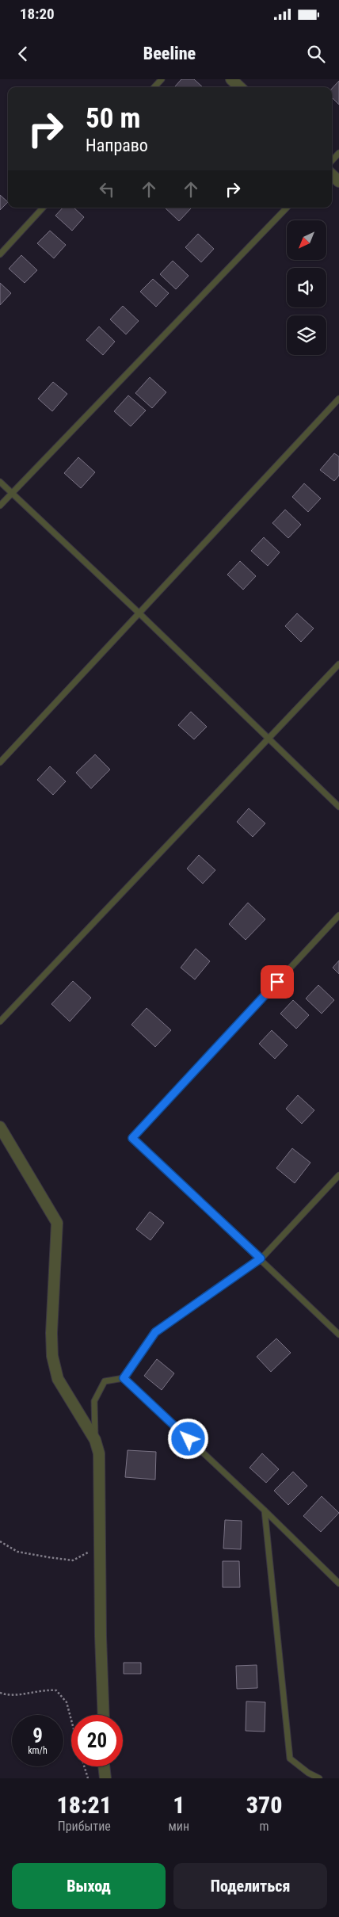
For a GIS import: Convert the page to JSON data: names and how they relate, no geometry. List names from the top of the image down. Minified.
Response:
{"north":"bottom left","page":{"status":"18:20","header":"Beeline","turn":["50 m","Направо"],"speed":"9 km/h","limit":"20","eta":["18:21","Прибытие","1","мин","370","m"],"buttons":["Выход","Поделиться"]}}
